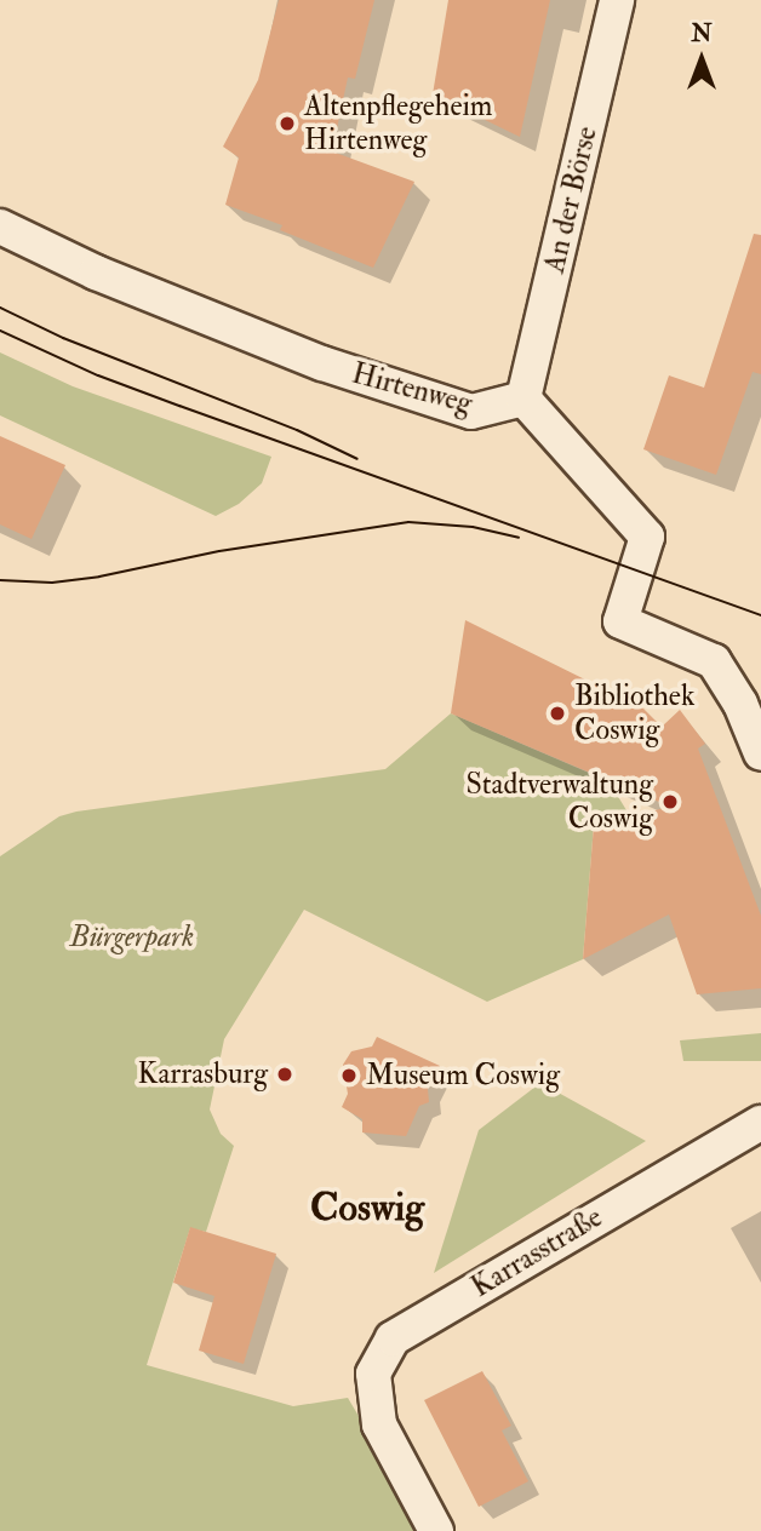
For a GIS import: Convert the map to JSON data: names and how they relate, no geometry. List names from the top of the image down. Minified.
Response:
{"streets":{"street":["An der Börse","Hirtenweg","Karrasstraße"]},"crossings":[["An der Börse","Hirtenweg"]],"districts":["Coswig"],"parks":["Bürgerpark"],"places":["Altenpflegeheim Hirtenweg","Bibliothek Coswig","Stadtverwaltung Coswig","Karrasburg","Museum Coswig"],"north":"top"}
